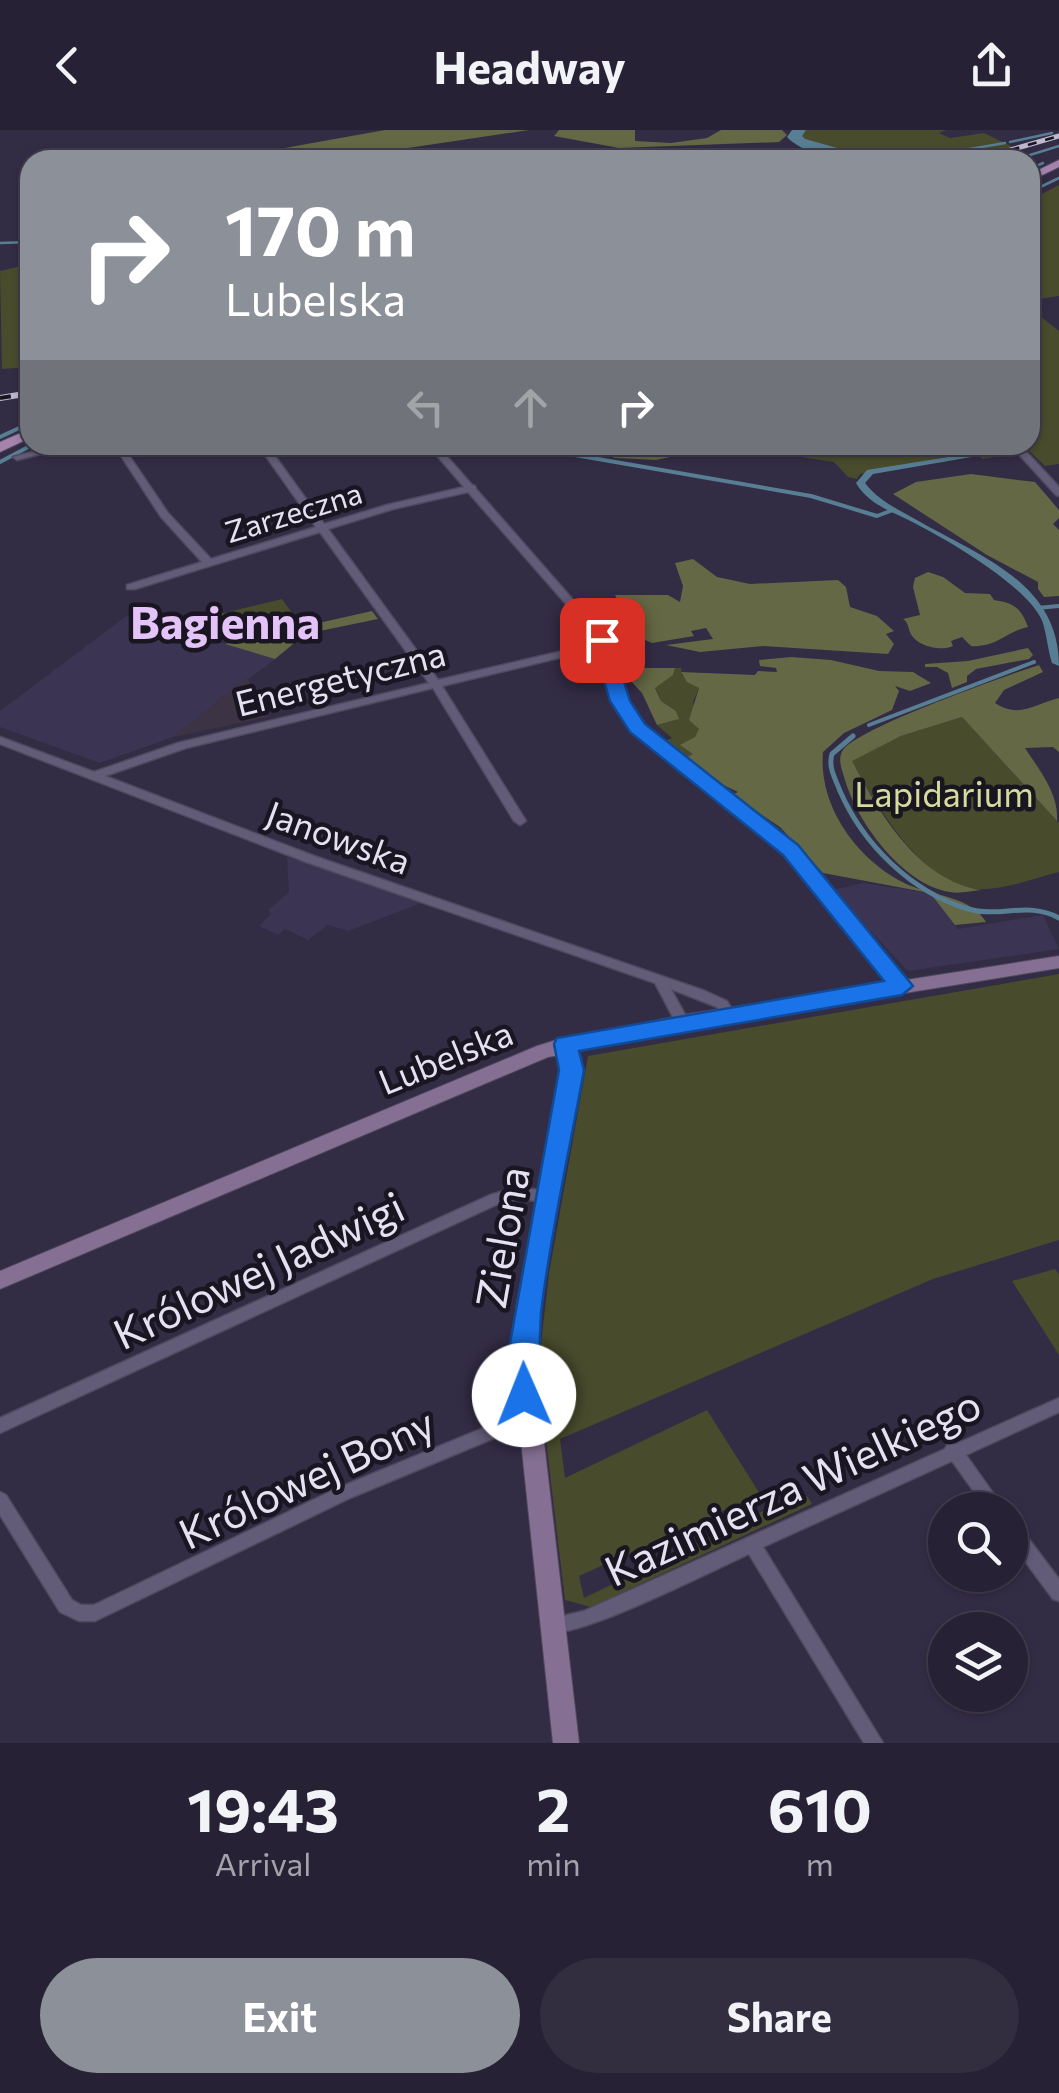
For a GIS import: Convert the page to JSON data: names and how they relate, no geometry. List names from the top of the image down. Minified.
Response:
{"streets":{"street":["Zarzeczna","Energetyczna","Janowska","Lubelska","Zielona","Królowej Jadwigi","Królowej Bony","Kazimierza Wielkiego"]},"crossings":[["Energetyczna","Janowska"],["Janowska","Lubelska"],["Lubelska","Zielona"],["Zielona","Królowej Jadwigi"],["Zielona","Królowej Bony"],["Zielona","Kazimierza Wielkiego"]],"districts":["Bagienna"],"parks":["Lapidarium"],"page":{"header":"Headway","turn":["170 m","Lubelska"],"eta":["19:43","Arrival","2","min","610","m"],"buttons":["Exit","Share"]}}
